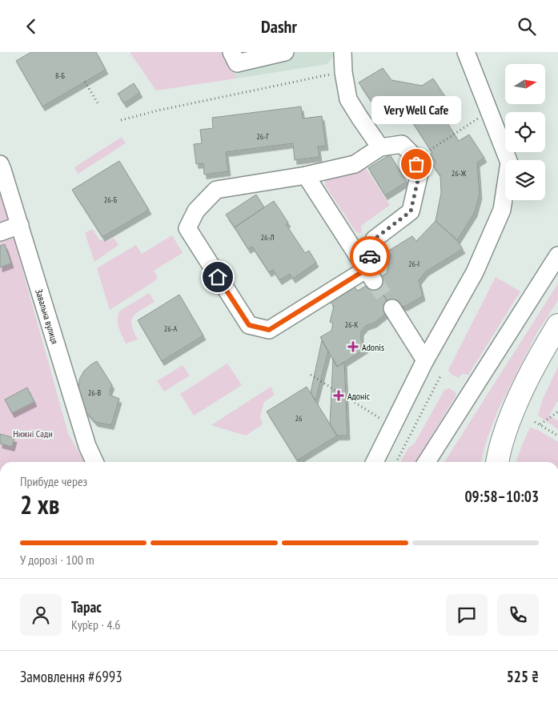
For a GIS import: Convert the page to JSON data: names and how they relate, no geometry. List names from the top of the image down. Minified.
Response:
{"streets":{"street":["Завальна вулиця"]},"parks":["Нижні Сади"],"places":{"other":["Very Well Cafe"],"health":["Adonis","Адоніс"]},"house_numbers":["8-Б","26-Г","26-Ж","26-Б","26-Л","26-І","26-К","26-А","26-В","26"],"north":"right","page":{"header":"Dashr","bubble":"Very Well Cafe","heading":["2 хв","Прибуде через","09:58–10:03"],"panel":["Тарас","Кур’єр · 4.6","Замовлення #6993","525 ₴"],"bar":"У дорозі · 100 m"}}
